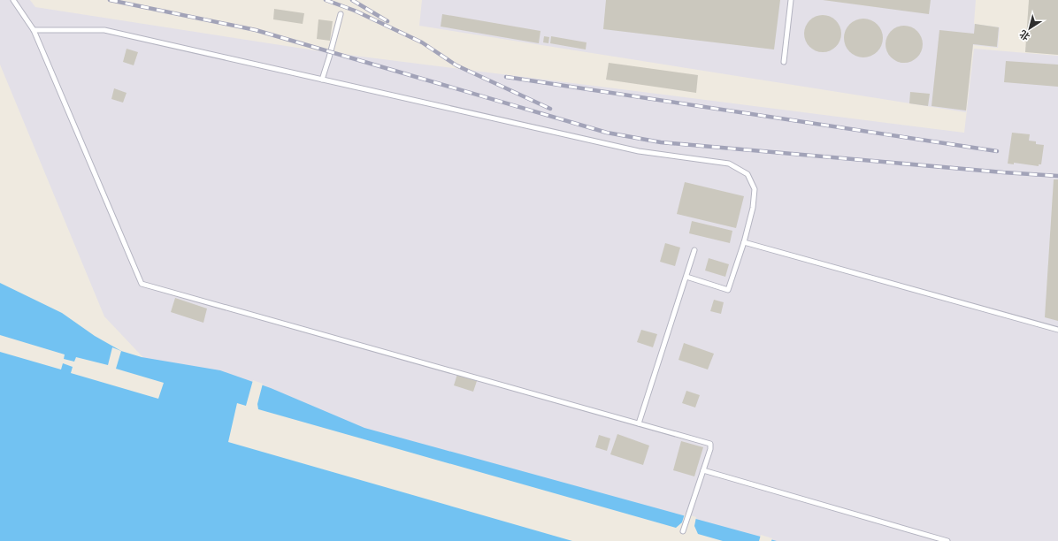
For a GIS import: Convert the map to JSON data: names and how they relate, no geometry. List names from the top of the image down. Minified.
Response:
{"north":"bottom left"}
